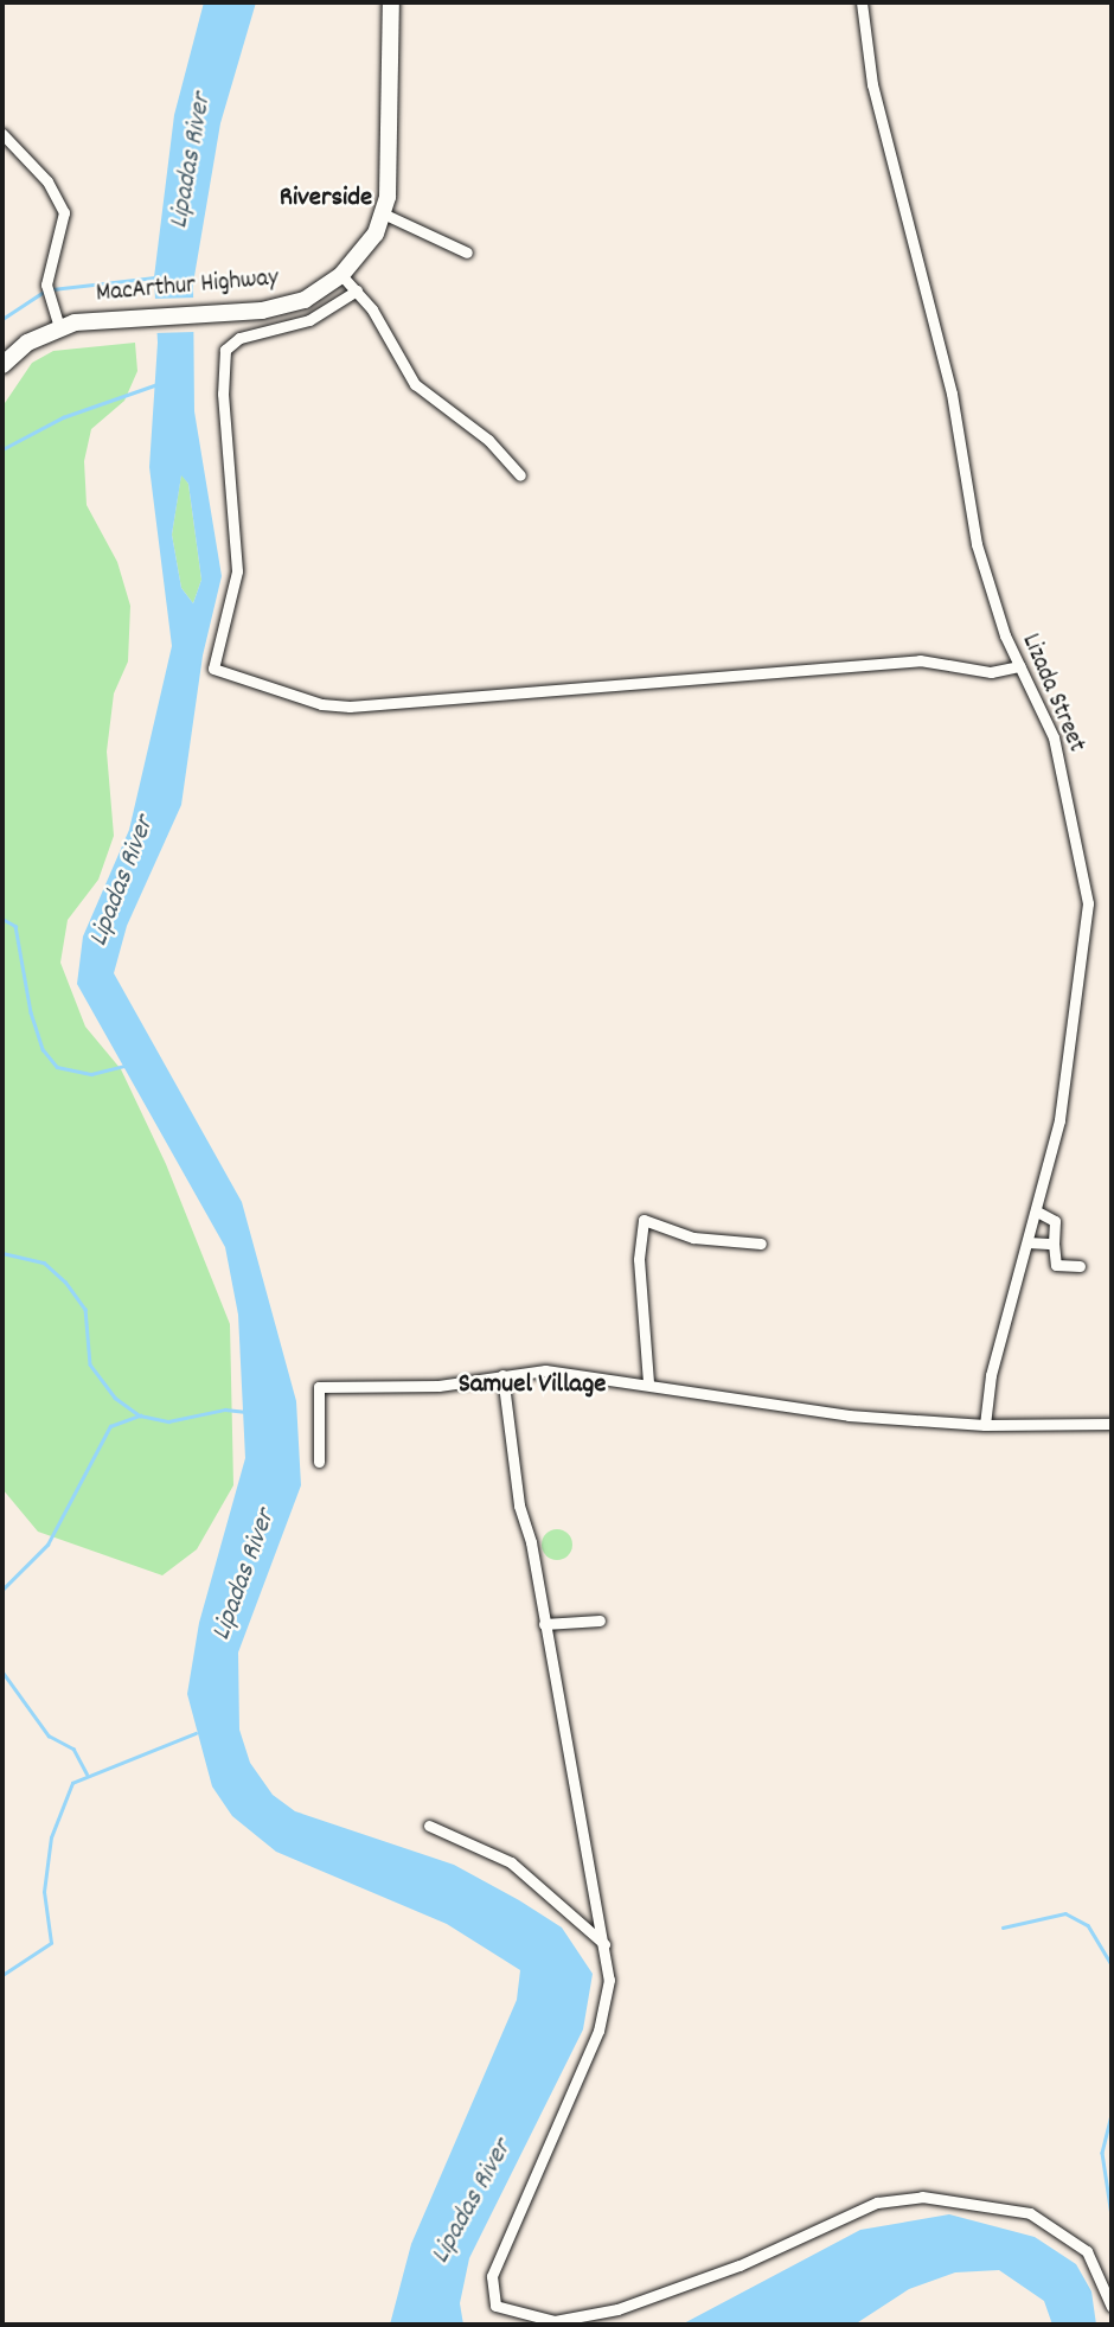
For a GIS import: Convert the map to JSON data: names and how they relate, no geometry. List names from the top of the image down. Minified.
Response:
{"streets":{"highway":["MacArthur Highway"],"street":["Lizada Street"]},"districts":["Riverside","Samuel Village"],"water":["Lipadas River"]}
